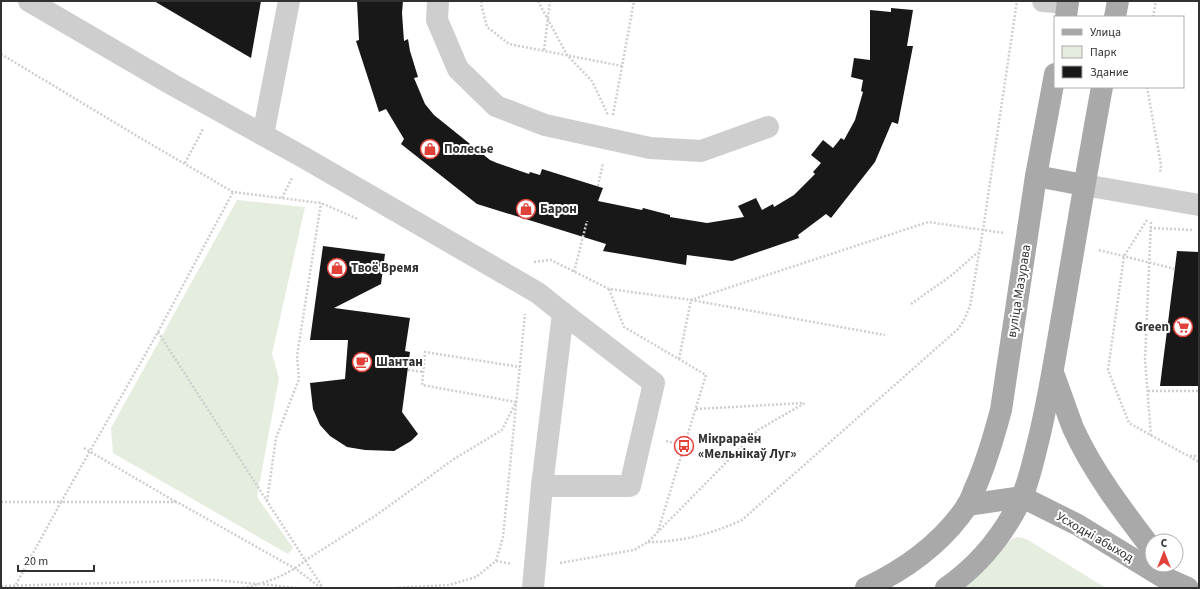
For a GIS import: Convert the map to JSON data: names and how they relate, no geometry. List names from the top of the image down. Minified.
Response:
{"streets":{"main road":["вуліца Мазурава","Усходні абыход"]},"places":{"shop":["Полесье","Барон","Твоё Время"],"supermarket":["Green"],"cafe":["Шантан"],"bus stop":["Мікрараён «Мельнікаў Луг»"]},"legend":["Улица","Парк","Здание"],"scale_bar":"20 m","north":"top"}
